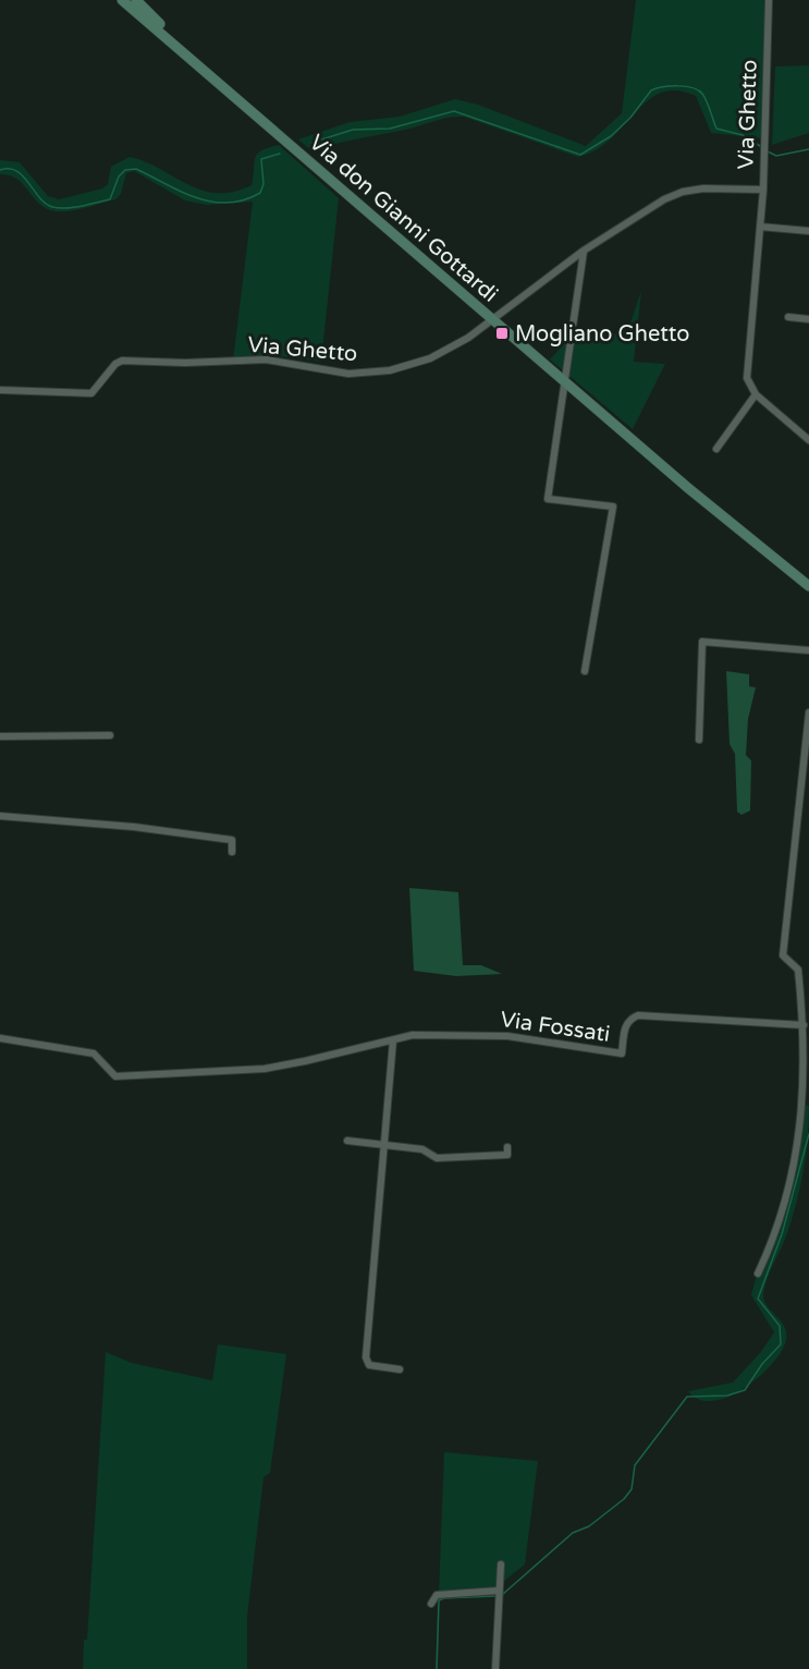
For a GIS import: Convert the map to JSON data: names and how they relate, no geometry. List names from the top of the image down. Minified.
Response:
{"streets":{"main road":["Via don Gianni Gottardi"],"street":["Via Ghetto","Via Fossati"]},"crossings":[["Via Ghetto","Via don Gianni Gottardi"]],"places":{"transit":["Mogliano Ghetto"]}}
